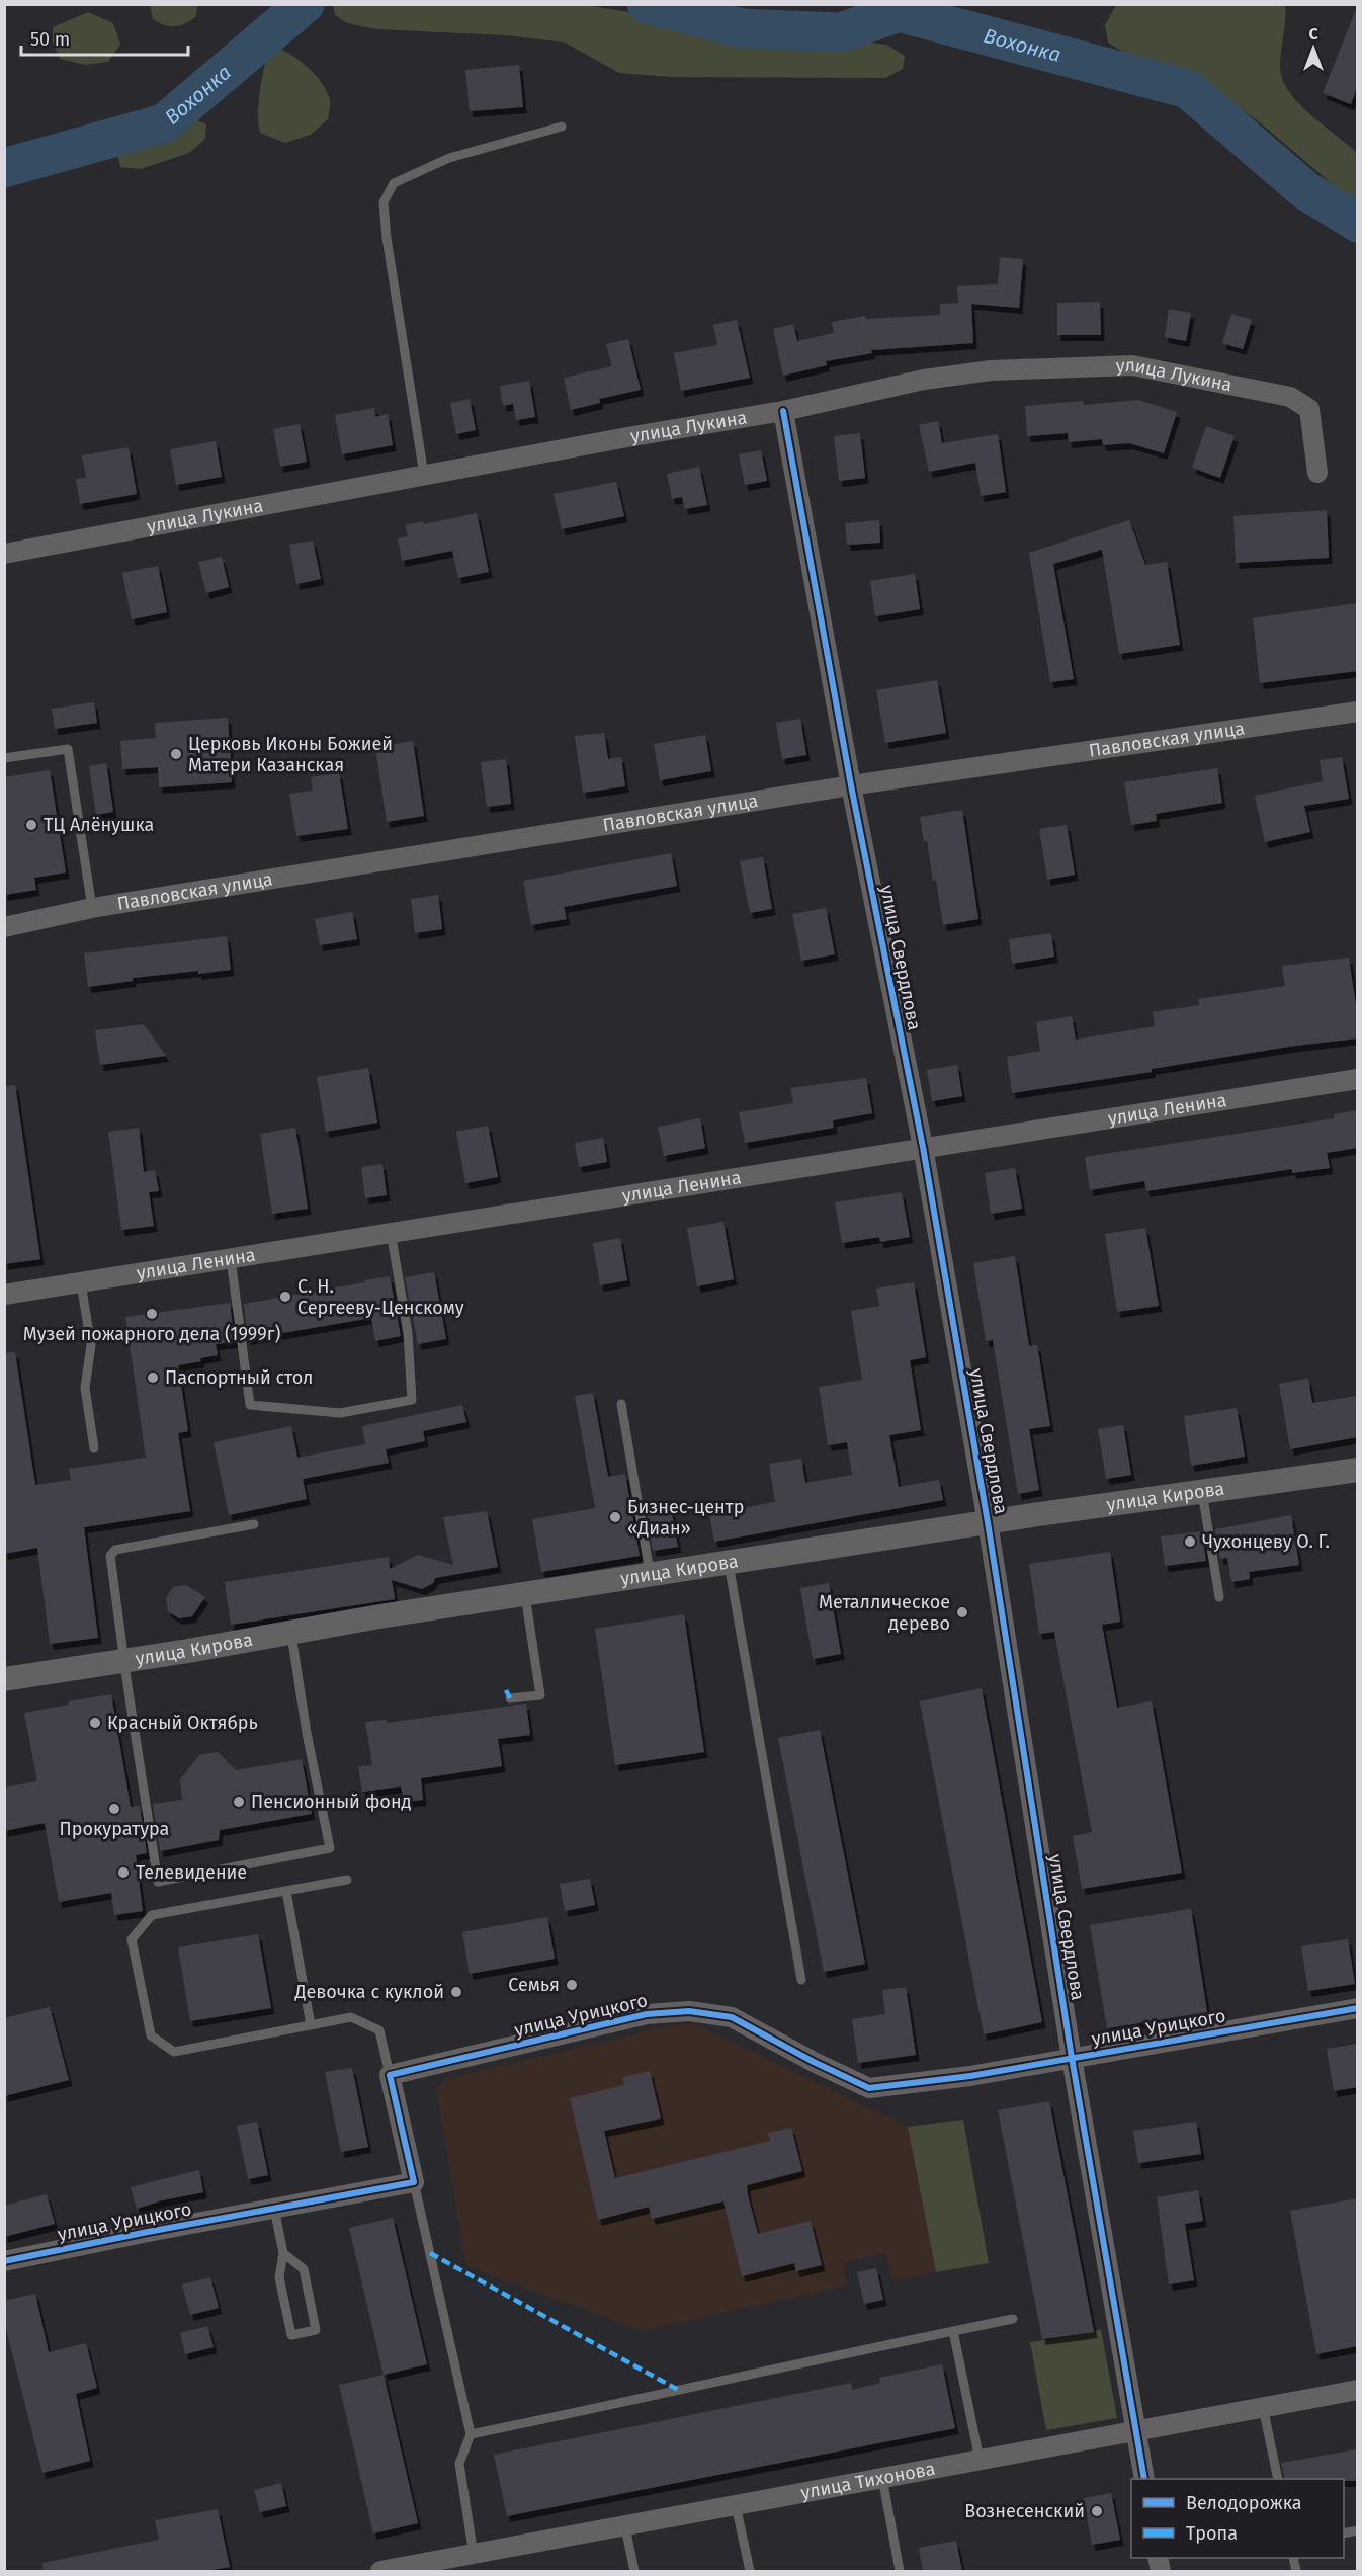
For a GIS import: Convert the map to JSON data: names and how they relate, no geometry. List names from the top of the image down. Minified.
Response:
{"streets":{"street":["улица Лукина","Павловская улица","улица Свердлова","улица Ленина","улица Кирова","улица Урицкого","улица Тихонова"]},"crossings":[["улица Лукина","улица Свердлова"],["Павловская улица","улица Свердлова"],["улица Свердлова","улица Ленина"],["улица Свердлова","улица Кирова"],["улица Свердлова","улица Урицкого"],["улица Свердлова","улица Тихонова"]],"water":["Вохонка"],"places":["Церковь Иконы Божией Матери Казанская","ТЦ Алёнушка","С. Н. Сергееву-Ценскому","Музей пожарного дела (1999г)","Паспортный стол","Бизнес-центр «Диан»","Чухонцеву О. Г.","Металлическое дерево","Красный Октябрь","Пенсионный фонд","Прокуратура","Телевидение","Семья","Девочка с куклой","Вознесенский"],"legend":["Велодорожка","Тропа"],"scale_bar":"50 m","north":"top"}
